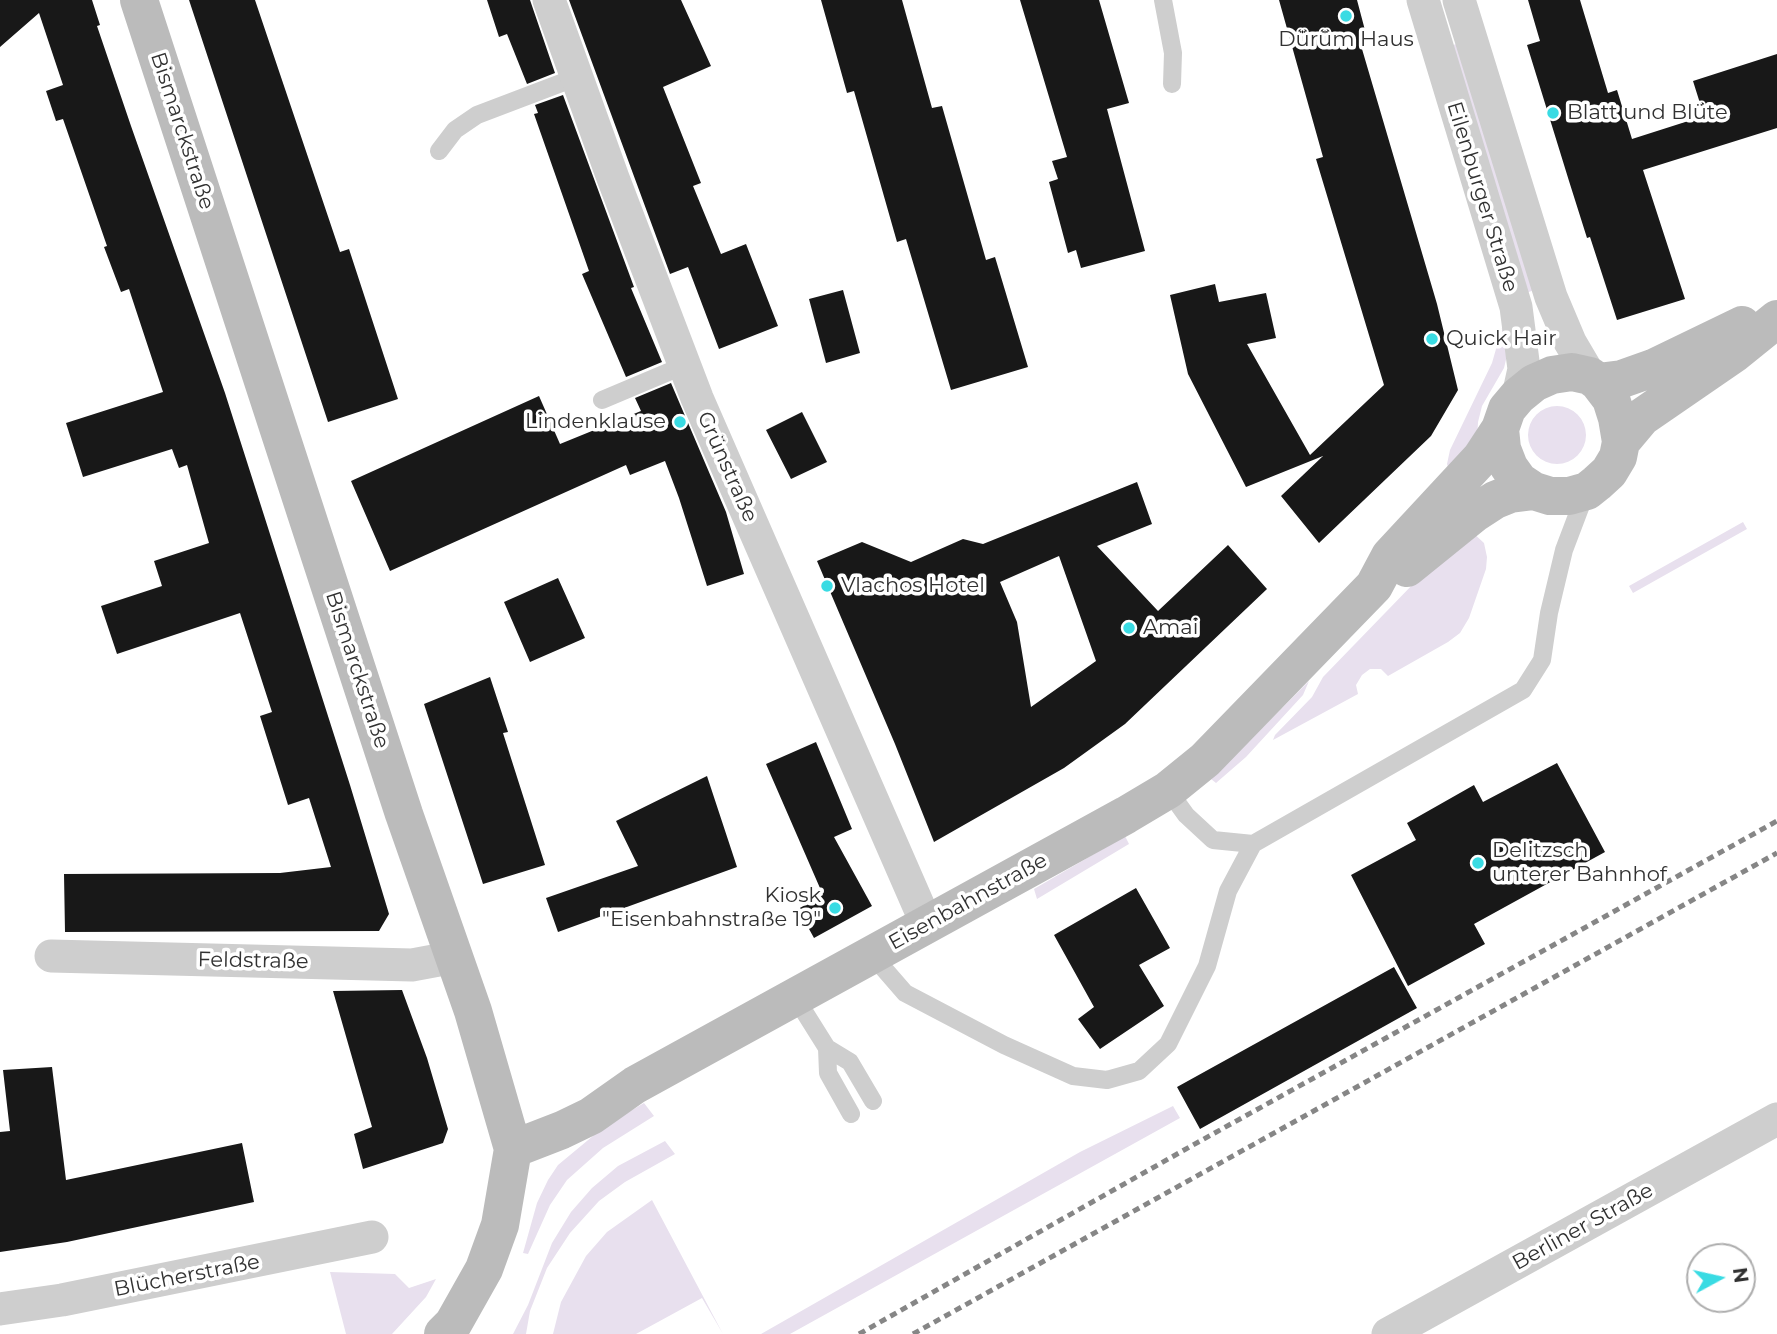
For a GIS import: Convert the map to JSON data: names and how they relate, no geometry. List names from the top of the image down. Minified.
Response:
{"streets":{"street":["Bismarckstraße","Eilenburger Straße","Grünstraße","Eisenbahnstraße","Feldstraße","Berliner Straße","Blücherstraße"]},"crossings":[["Bismarckstraße","Eisenbahnstraße"],["Bismarckstraße","Feldstraße"],["Eilenburger Straße","Eisenbahnstraße"],["Grünstraße","Eisenbahnstraße"]],"places":["Dürüm Haus","Blatt und Blüte","Quick Hair","Lindenklause","Vlachos Hotel","Amai","Delitzsch unterer Bahnhof","Kiosk \"Eisenbahnstraße 19\""],"north":"right"}
